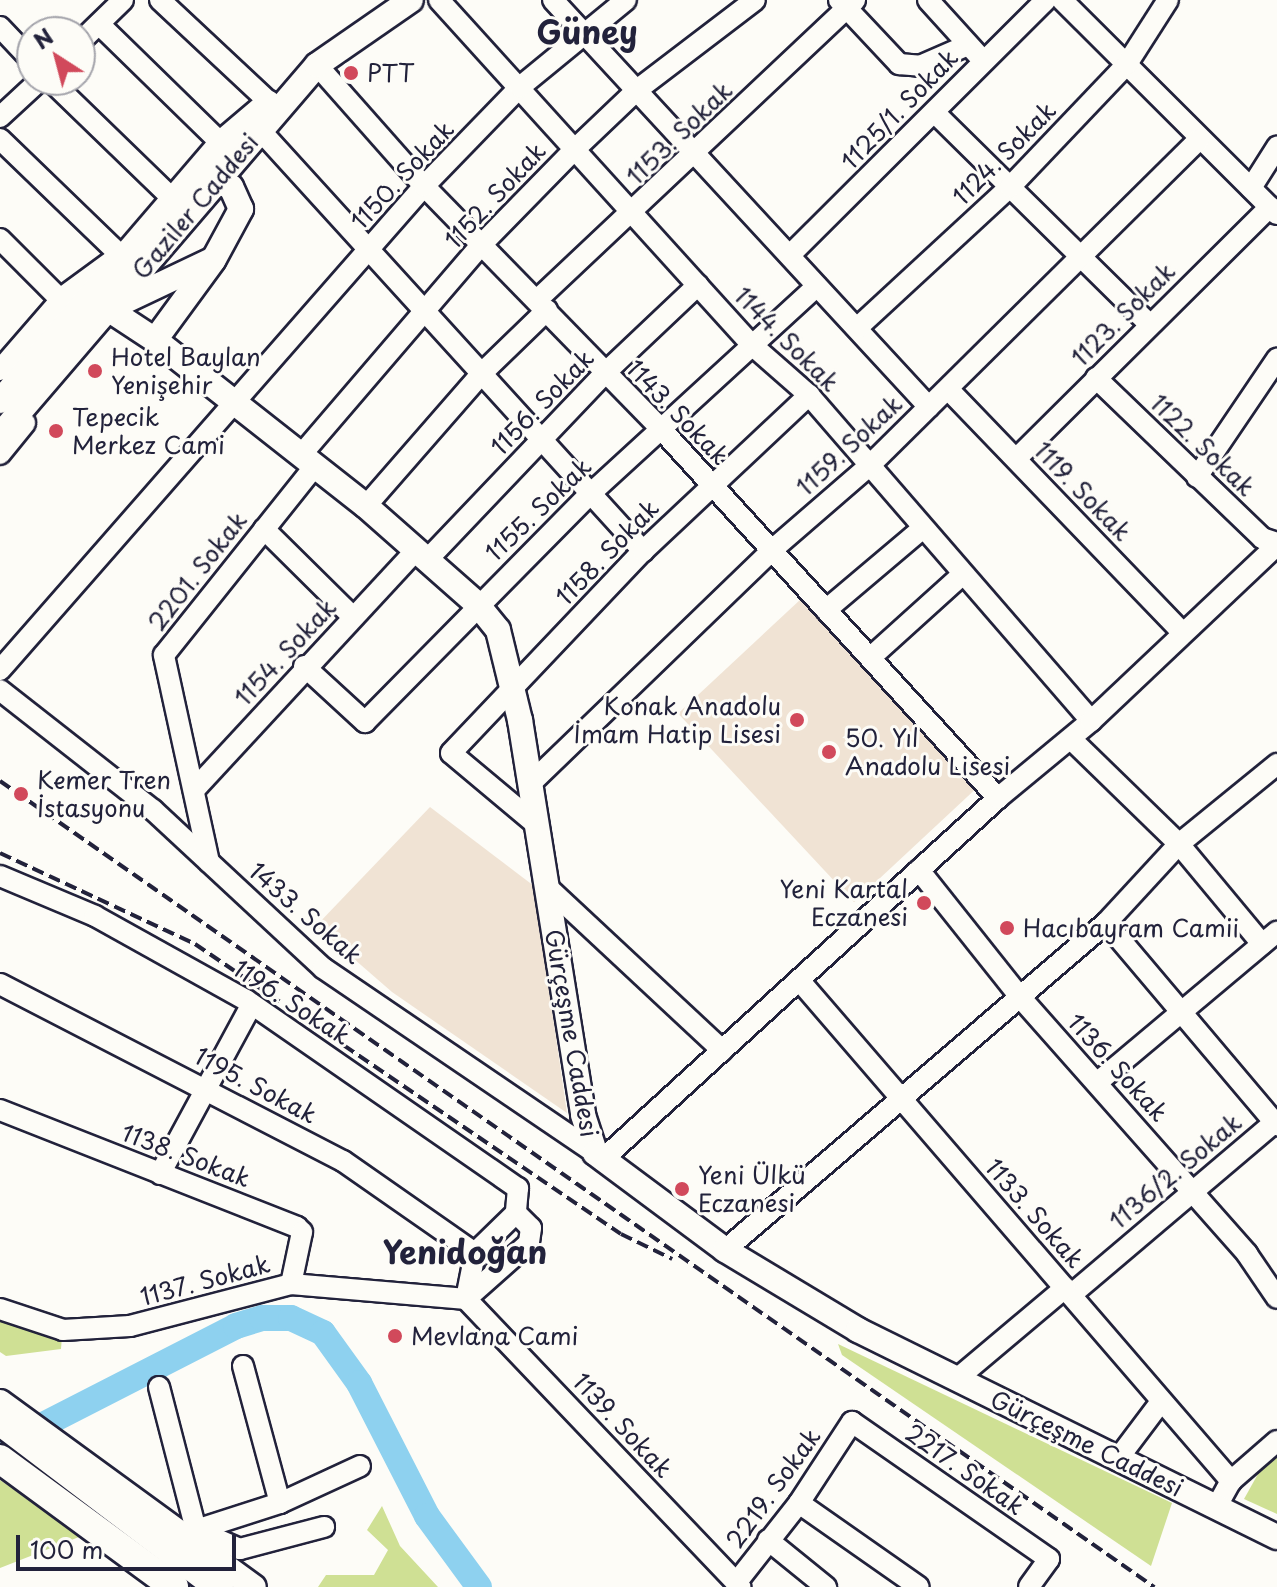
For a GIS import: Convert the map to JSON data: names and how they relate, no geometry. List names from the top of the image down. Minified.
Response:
{"streets":{"main road":["Gaziler Caddesi","Gürçeşme Caddesi"],"street":["1125/1. Sokak","1153. Sokak","1124. Sokak","1150. Sokak","1152. Sokak","1123. Sokak","1144. Sokak","1156. Sokak","1143. Sokak","1159. Sokak","1122. Sokak","1119. Sokak","1155. Sokak","1158. Sokak","2201. Sokak","1154. Sokak","1433. Sokak","1196. Sokak","1136. Sokak","1195. Sokak","1138. Sokak","1136/2. Sokak","1133. Sokak","1137. Sokak","1139. Sokak","2217. Sokak","2219. Sokak"]},"crossings":[["1153. Sokak","1144. Sokak"],["1153. Sokak","1143. Sokak"],["1153. Sokak","Gürçeşme Caddesi"],["1150. Sokak","1144. Sokak"],["1150. Sokak","1143. Sokak"],["1150. Sokak","Gürçeşme Caddesi"],["1152. Sokak","1144. Sokak"],["1152. Sokak","1143. Sokak"],["1152. Sokak","2201. Sokak"],["1152. Sokak","Gürçeşme Caddesi"],["Gaziler Caddesi","1143. Sokak"],["Gaziler Caddesi","Gürçeşme Caddesi"],["1123. Sokak","1122. Sokak"],["1123. Sokak","1119. Sokak"],["1144. Sokak","1156. Sokak"],["1144. Sokak","1159. Sokak"],["1144. Sokak","1155. Sokak"],["1144. Sokak","1158. Sokak"],["1156. Sokak","1143. Sokak"],["1156. Sokak","1154. Sokak"],["1156. Sokak","Gürçeşme Caddesi"],["1143. Sokak","1159. Sokak"],["1143. Sokak","1155. Sokak"],["1143. Sokak","1158. Sokak"],["1159. Sokak","1119. Sokak"],["1159. Sokak","Gürçeşme Caddesi"],["1155. Sokak","1154. Sokak"],["1155. Sokak","Gürçeşme Caddesi"],["1158. Sokak","Gürçeşme Caddesi"],["2201. Sokak","1154. Sokak"],["2201. Sokak","1433. Sokak"],["2201. Sokak","Gürçeşme Caddesi"],["1154. Sokak","Gürçeşme Caddesi"],["1433. Sokak","Gürçeşme Caddesi"],["Gürçeşme Caddesi","1136/2. Sokak"],["1136. Sokak","1136/2. Sokak"],["1138. Sokak","1137. Sokak"],["1136/2. Sokak","1133. Sokak"],["1137. Sokak","1139. Sokak"],["1139. Sokak","2219. Sokak"],["2217. Sokak","2219. Sokak"]],"districts":["Güney","Yenidoğan"],"places":["PTT","Hotel Baylan Yenişehir","Tepecik Merkez Cami","Konak Anadolu İmam Hatip Lisesi","50. Yıl Anadolu Lisesi","Kemer Tren İstasyonu","Yeni Kartal Eczanesi","Hacıbayram Camii","Yeni Ülkü Eczanesi","Mevlana Cami"],"scale_bar":"100 m","north":"top left"}
